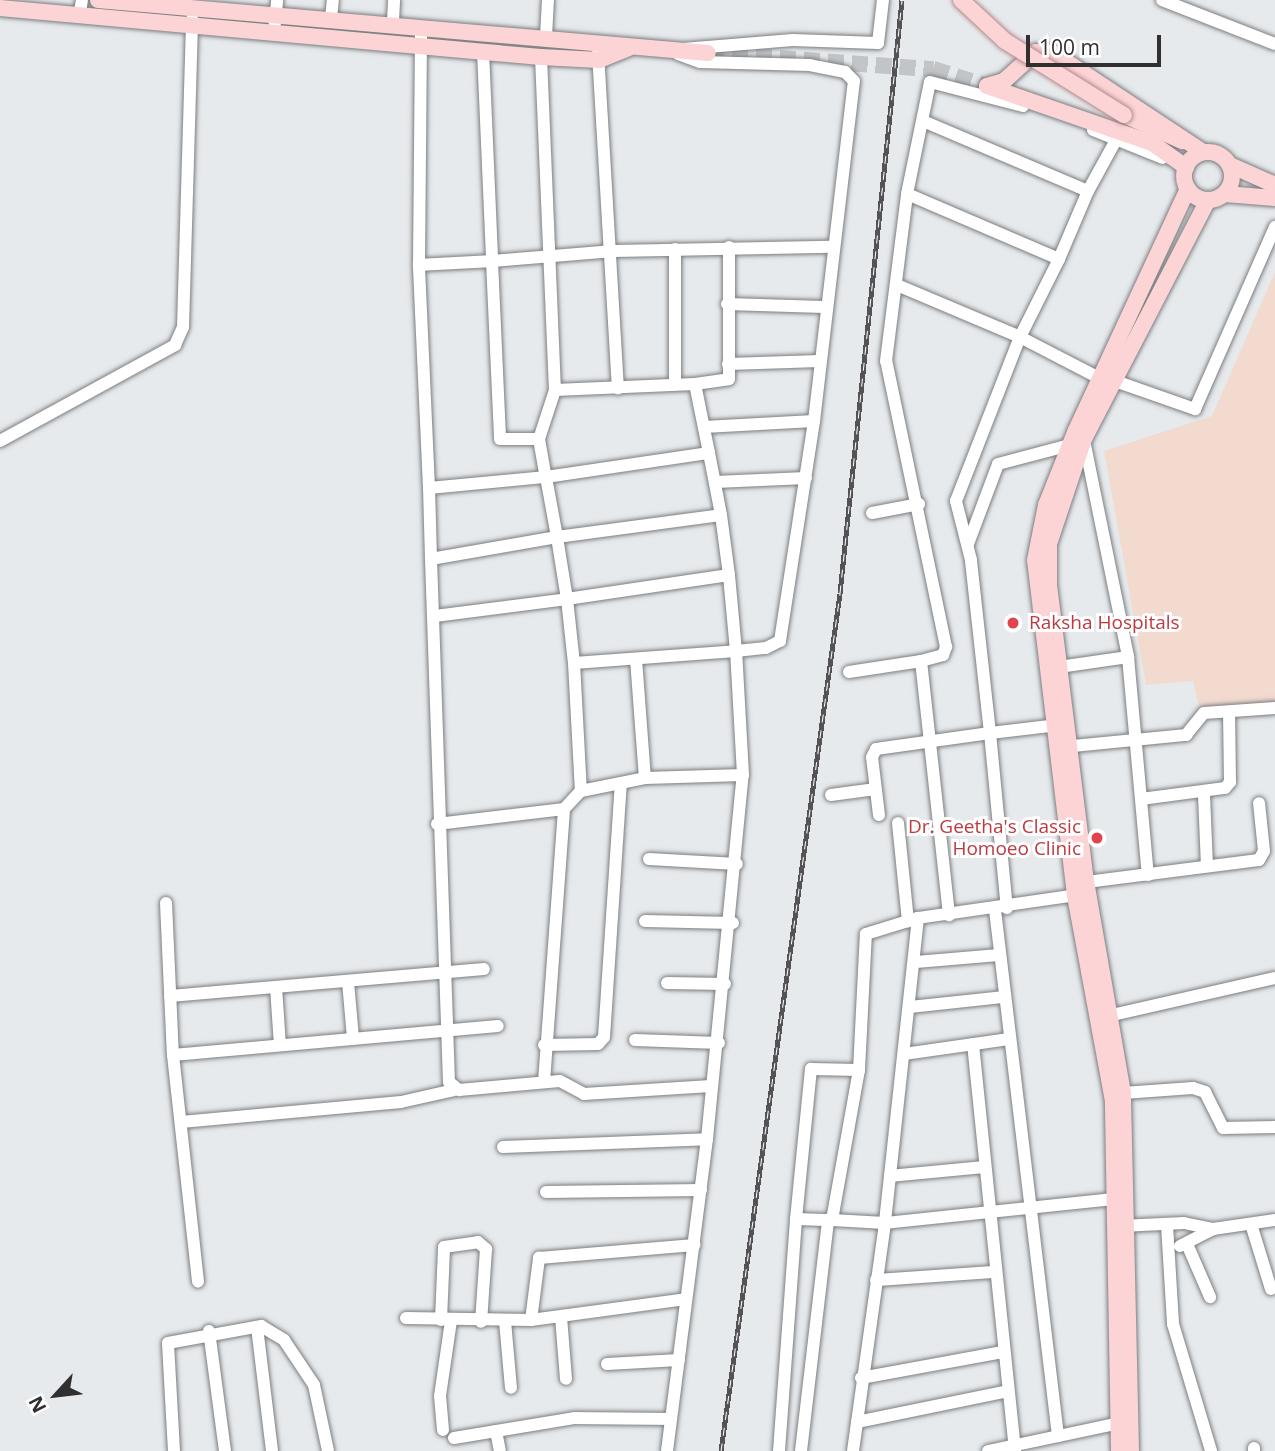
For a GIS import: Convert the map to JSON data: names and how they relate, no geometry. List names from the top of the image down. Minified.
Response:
{"places":["Raksha Hospitals","Dr. Geetha's Classic Homoeo Clinic"],"scale_bar":"100 m","north":"bottom left"}
